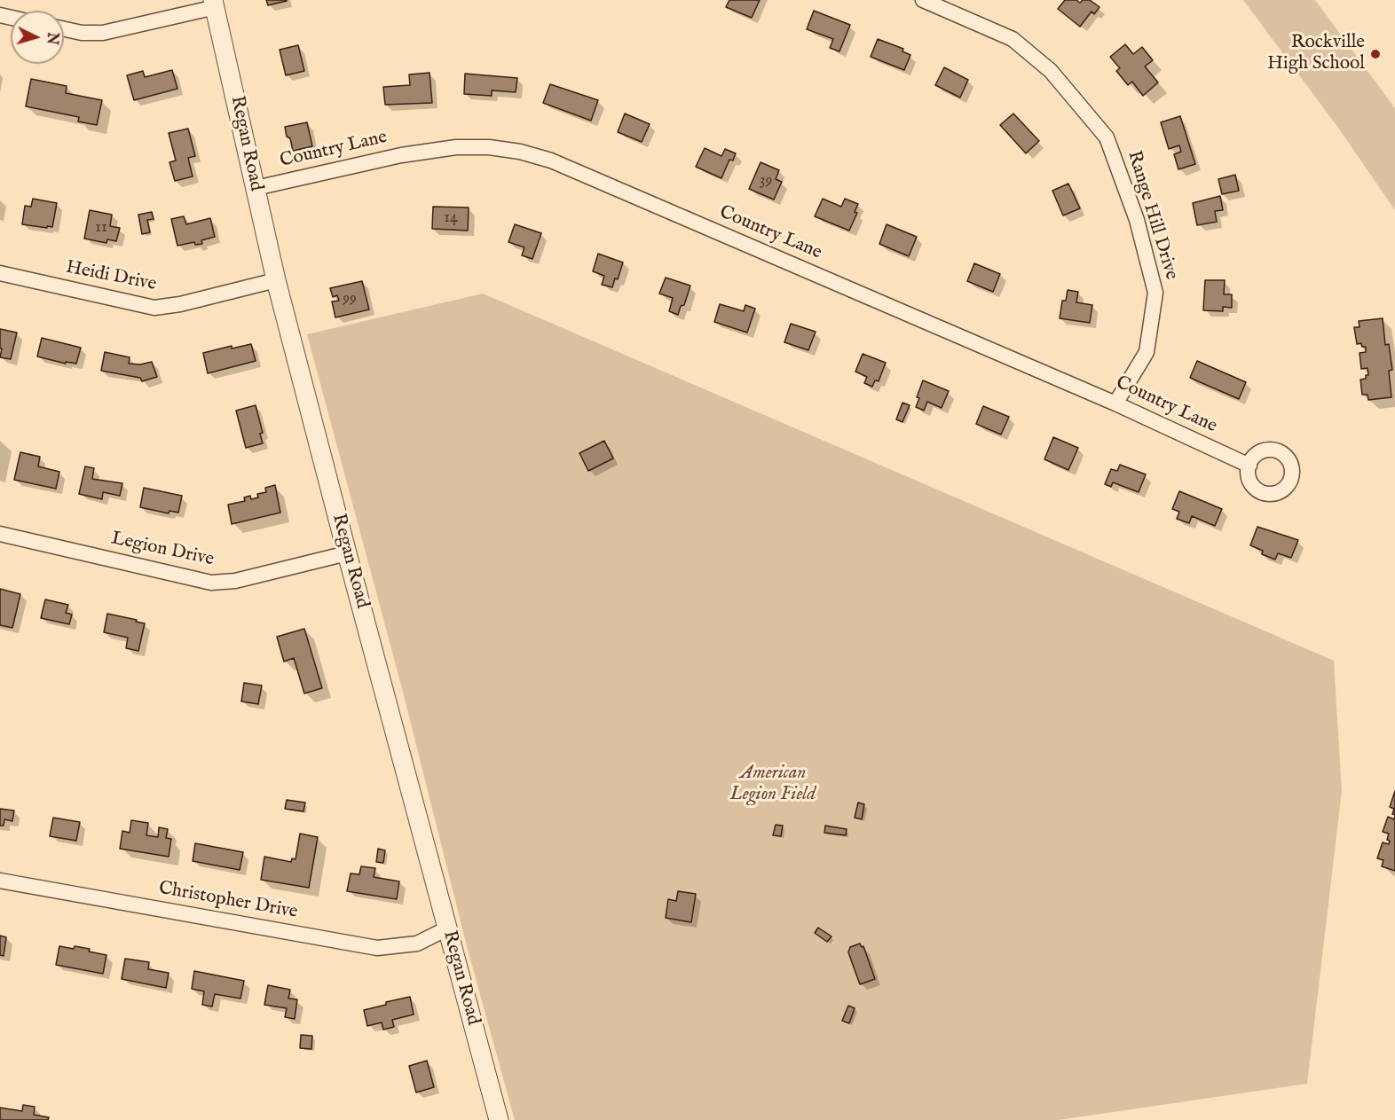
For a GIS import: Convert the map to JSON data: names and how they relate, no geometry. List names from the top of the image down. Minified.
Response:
{"streets":{"street":["Regan Road","Country Lane","Range Hill Drive","Heidi Drive","Legion Drive","Christopher Drive"]},"crossings":[["Regan Road","Country Lane"],["Regan Road","Heidi Drive"],["Regan Road","Legion Drive"],["Regan Road","Christopher Drive"],["Country Lane","Range Hill Drive"]],"parks":["American Legion Field"],"places":["Rockville High School"],"house_numbers":["39","14","11","99"],"north":"right"}
